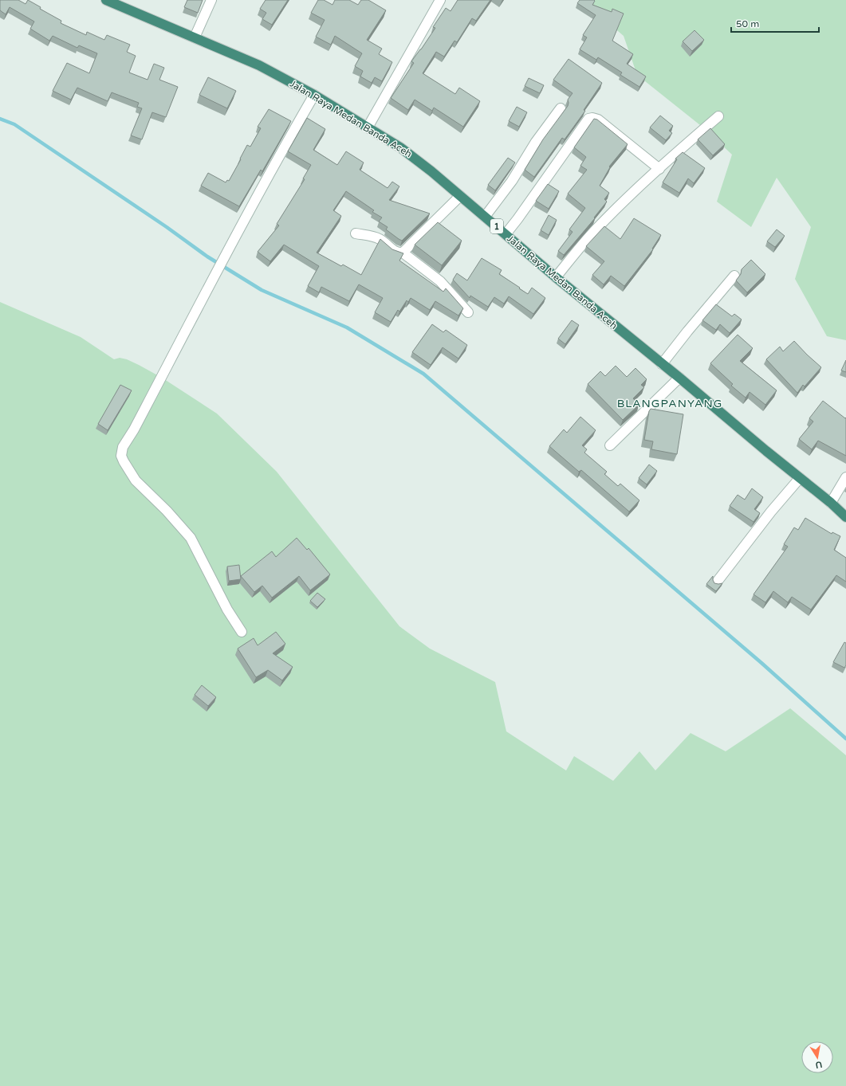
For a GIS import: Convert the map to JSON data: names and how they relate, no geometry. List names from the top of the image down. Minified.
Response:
{"streets":{"highway":["Jalan Raya Medan Banda Aceh","1"]},"districts":["BLANGPANYANG"],"scale_bar":"50 m","north":"bottom"}
